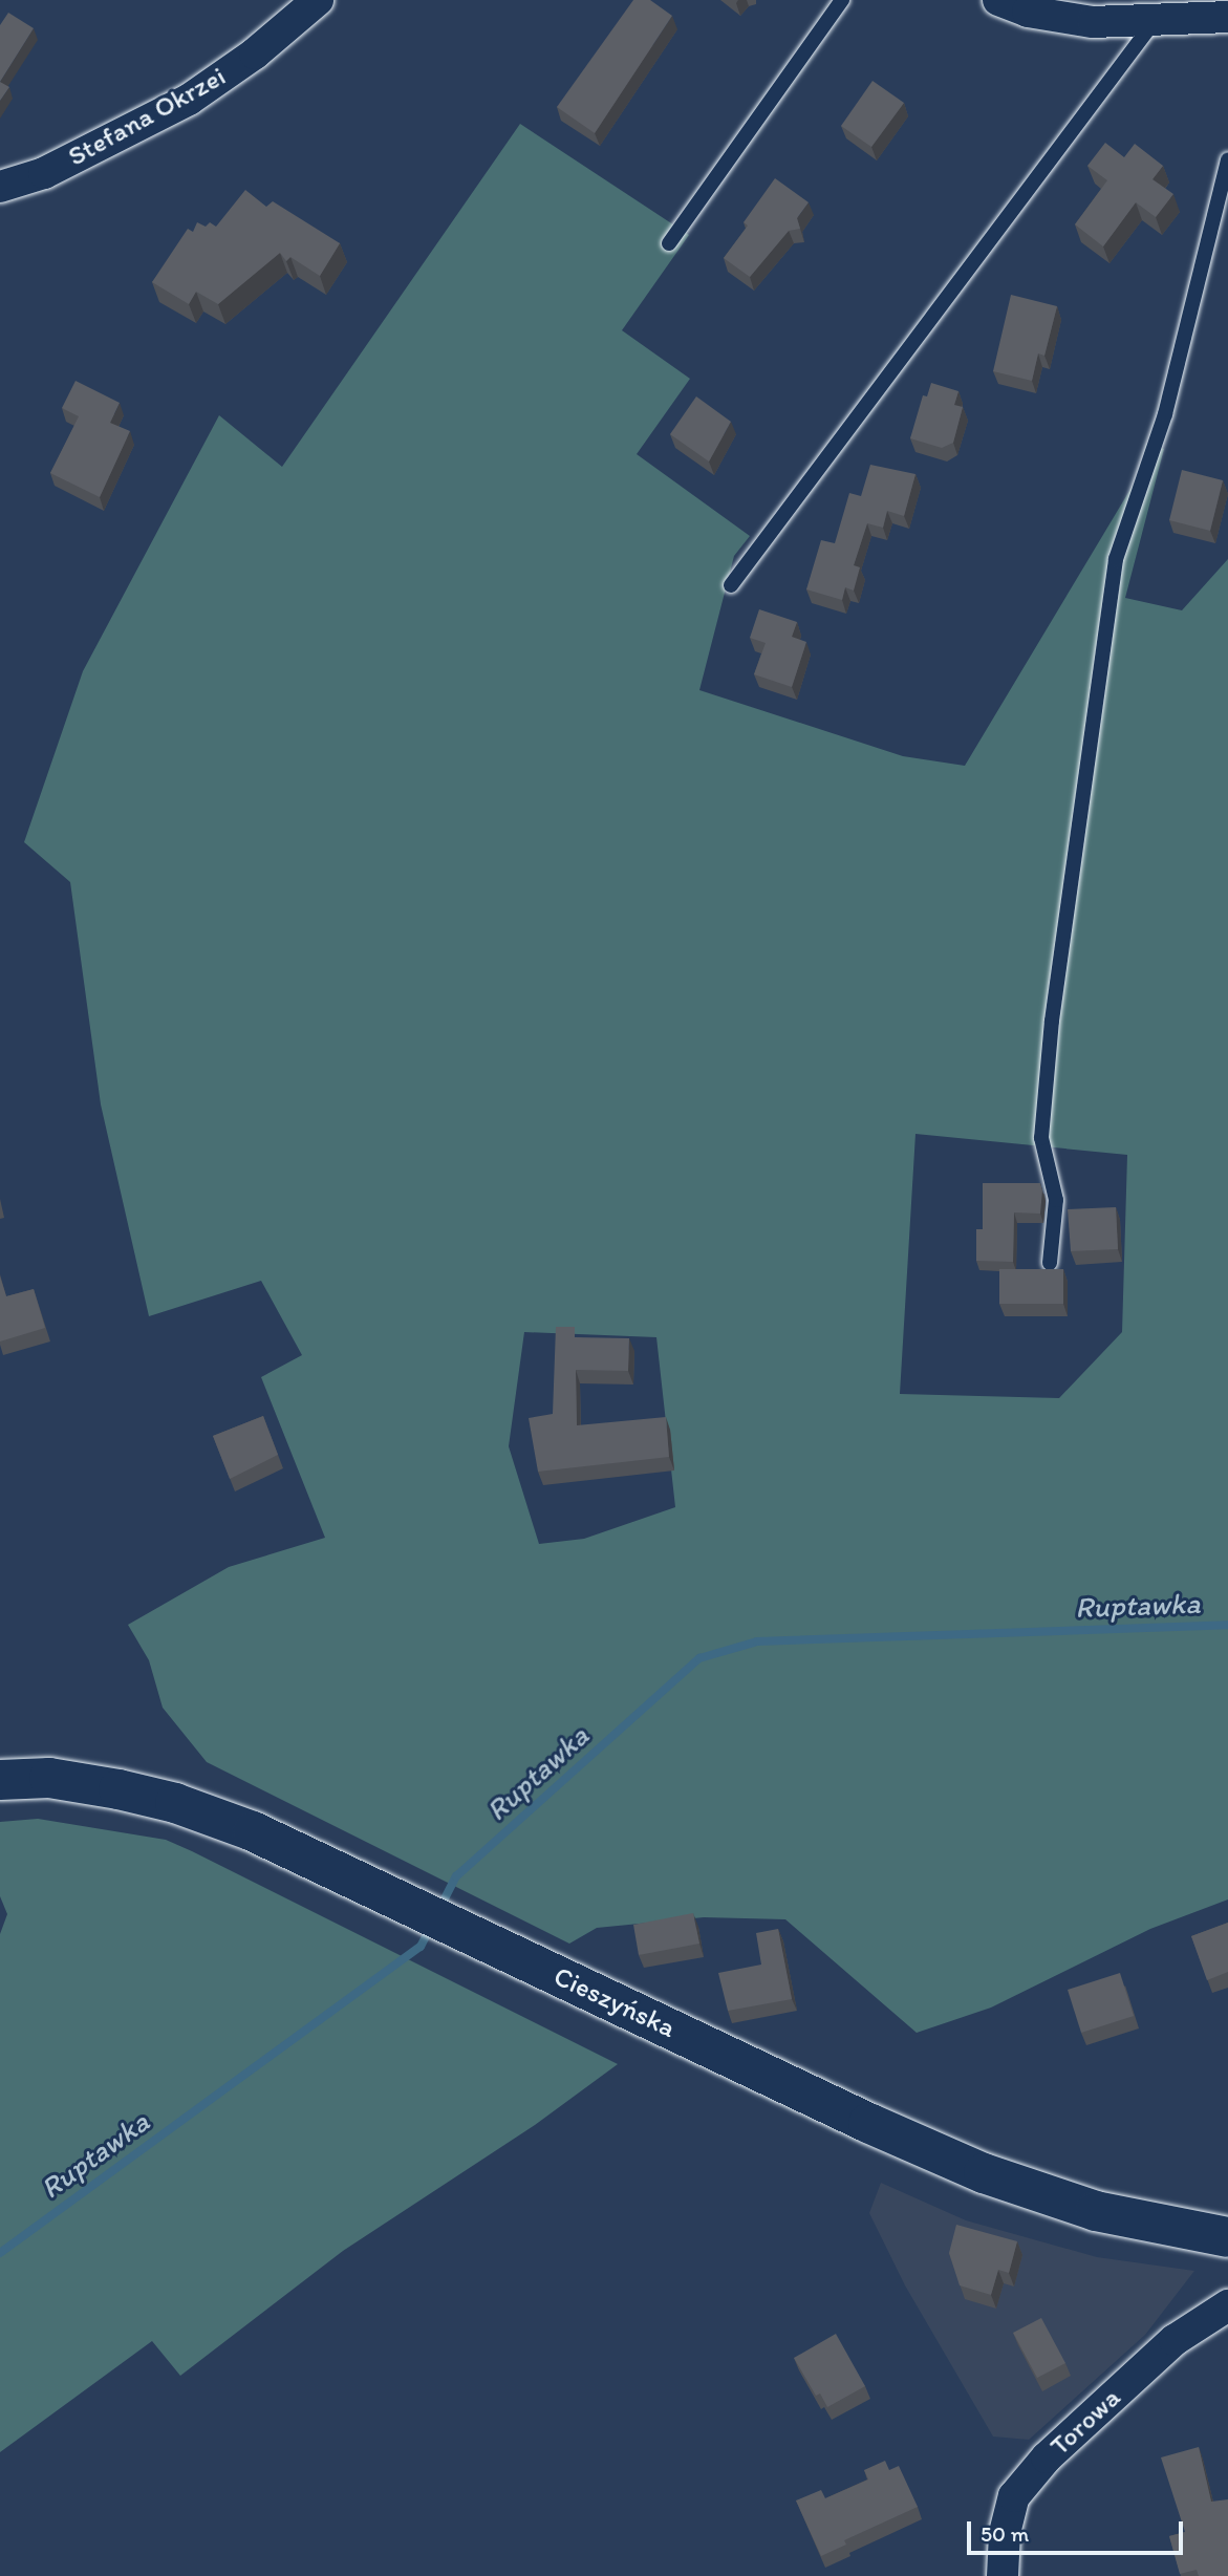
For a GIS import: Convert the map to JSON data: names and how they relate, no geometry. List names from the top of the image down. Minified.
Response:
{"streets":{"main road":["Cieszyńska"],"street":["Stefana Okrzei","Torowa"]},"water":["Ruptawka"],"scale_bar":"50 m"}
